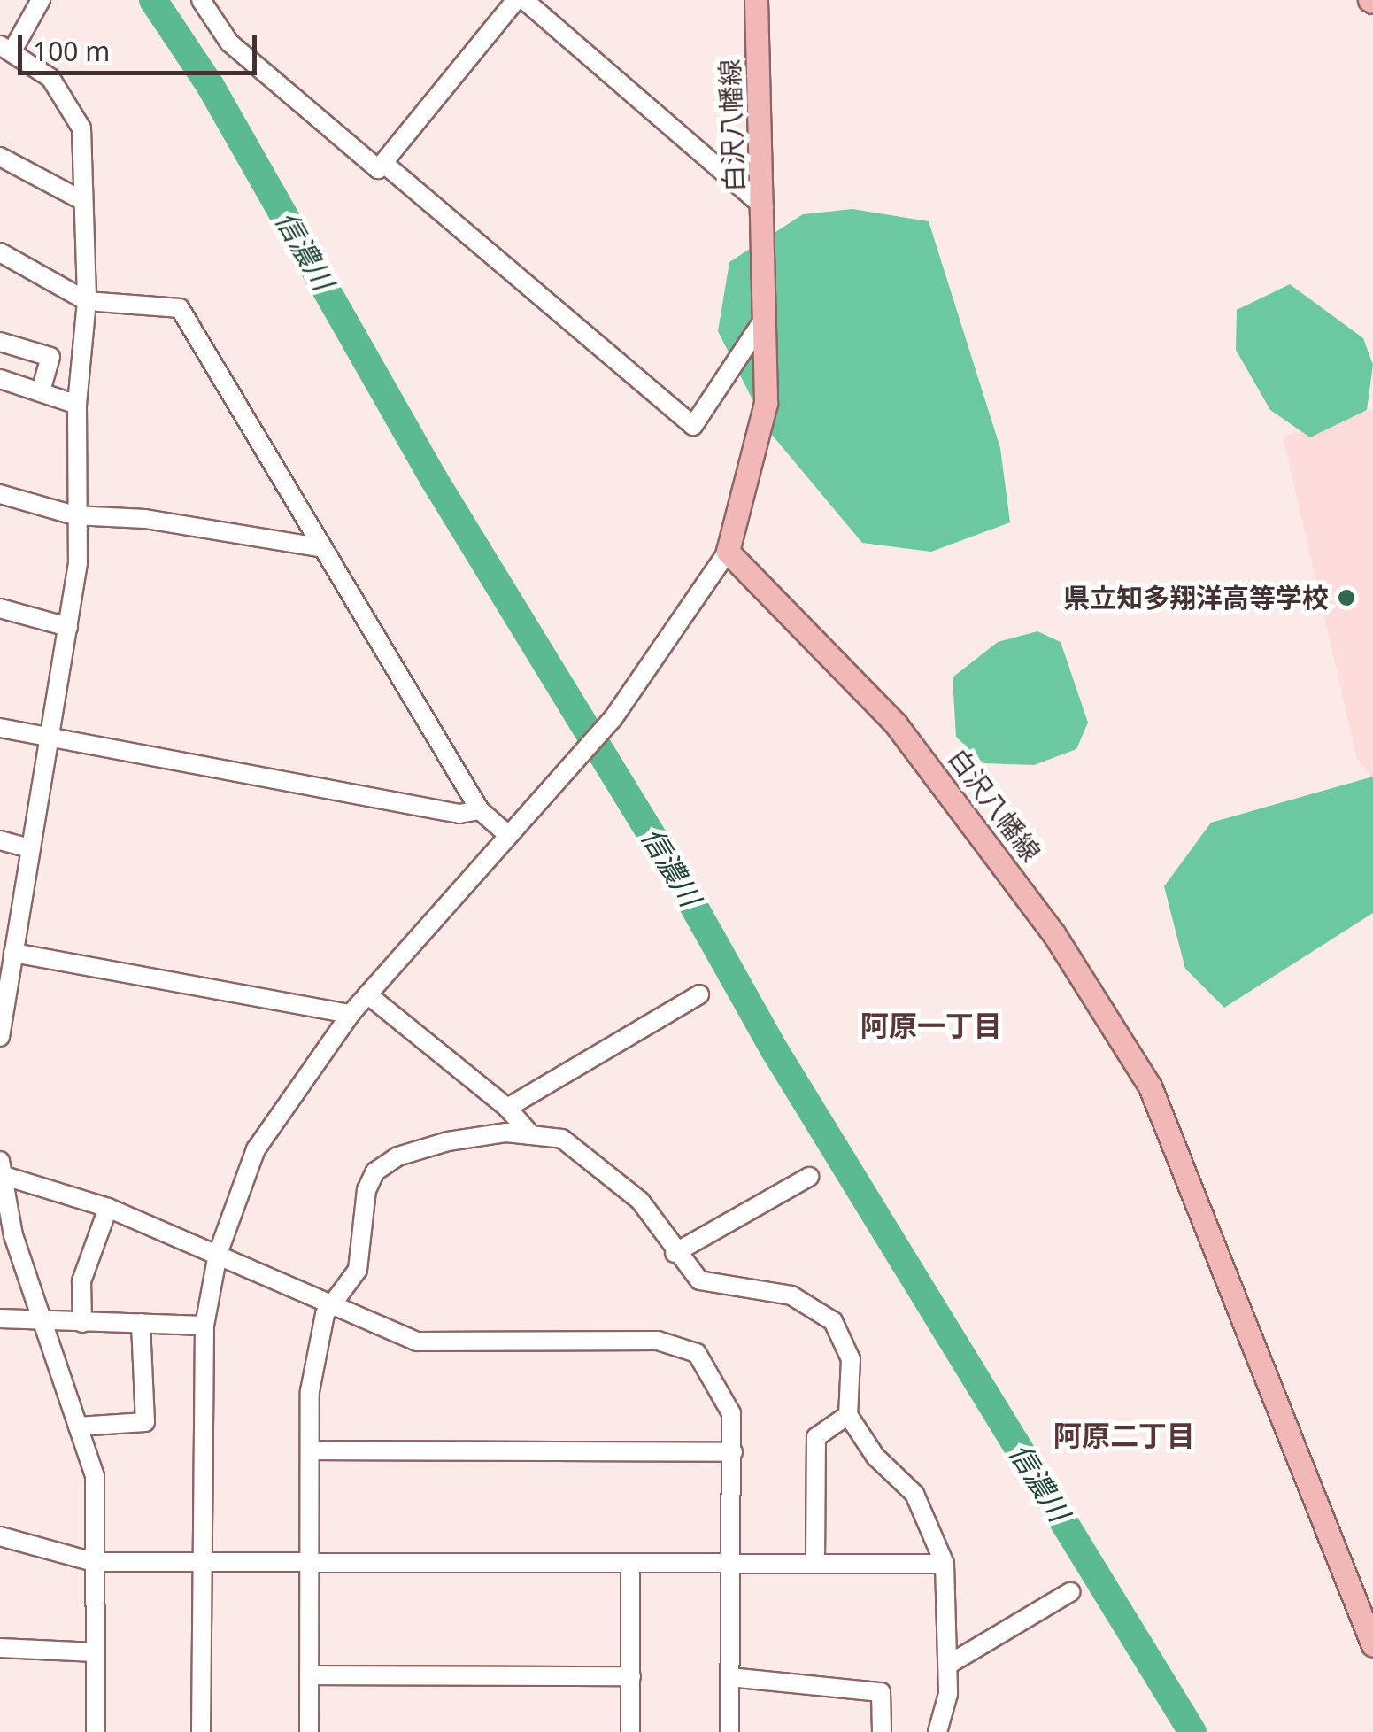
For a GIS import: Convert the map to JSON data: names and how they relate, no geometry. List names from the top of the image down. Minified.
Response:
{"streets":{"main road":["白沢八幡線"]},"districts":["阿原一丁目","阿原二丁目"],"water":["信濃川"],"places":["県立知多翔洋高等学校"],"scale_bar":"100 m"}
